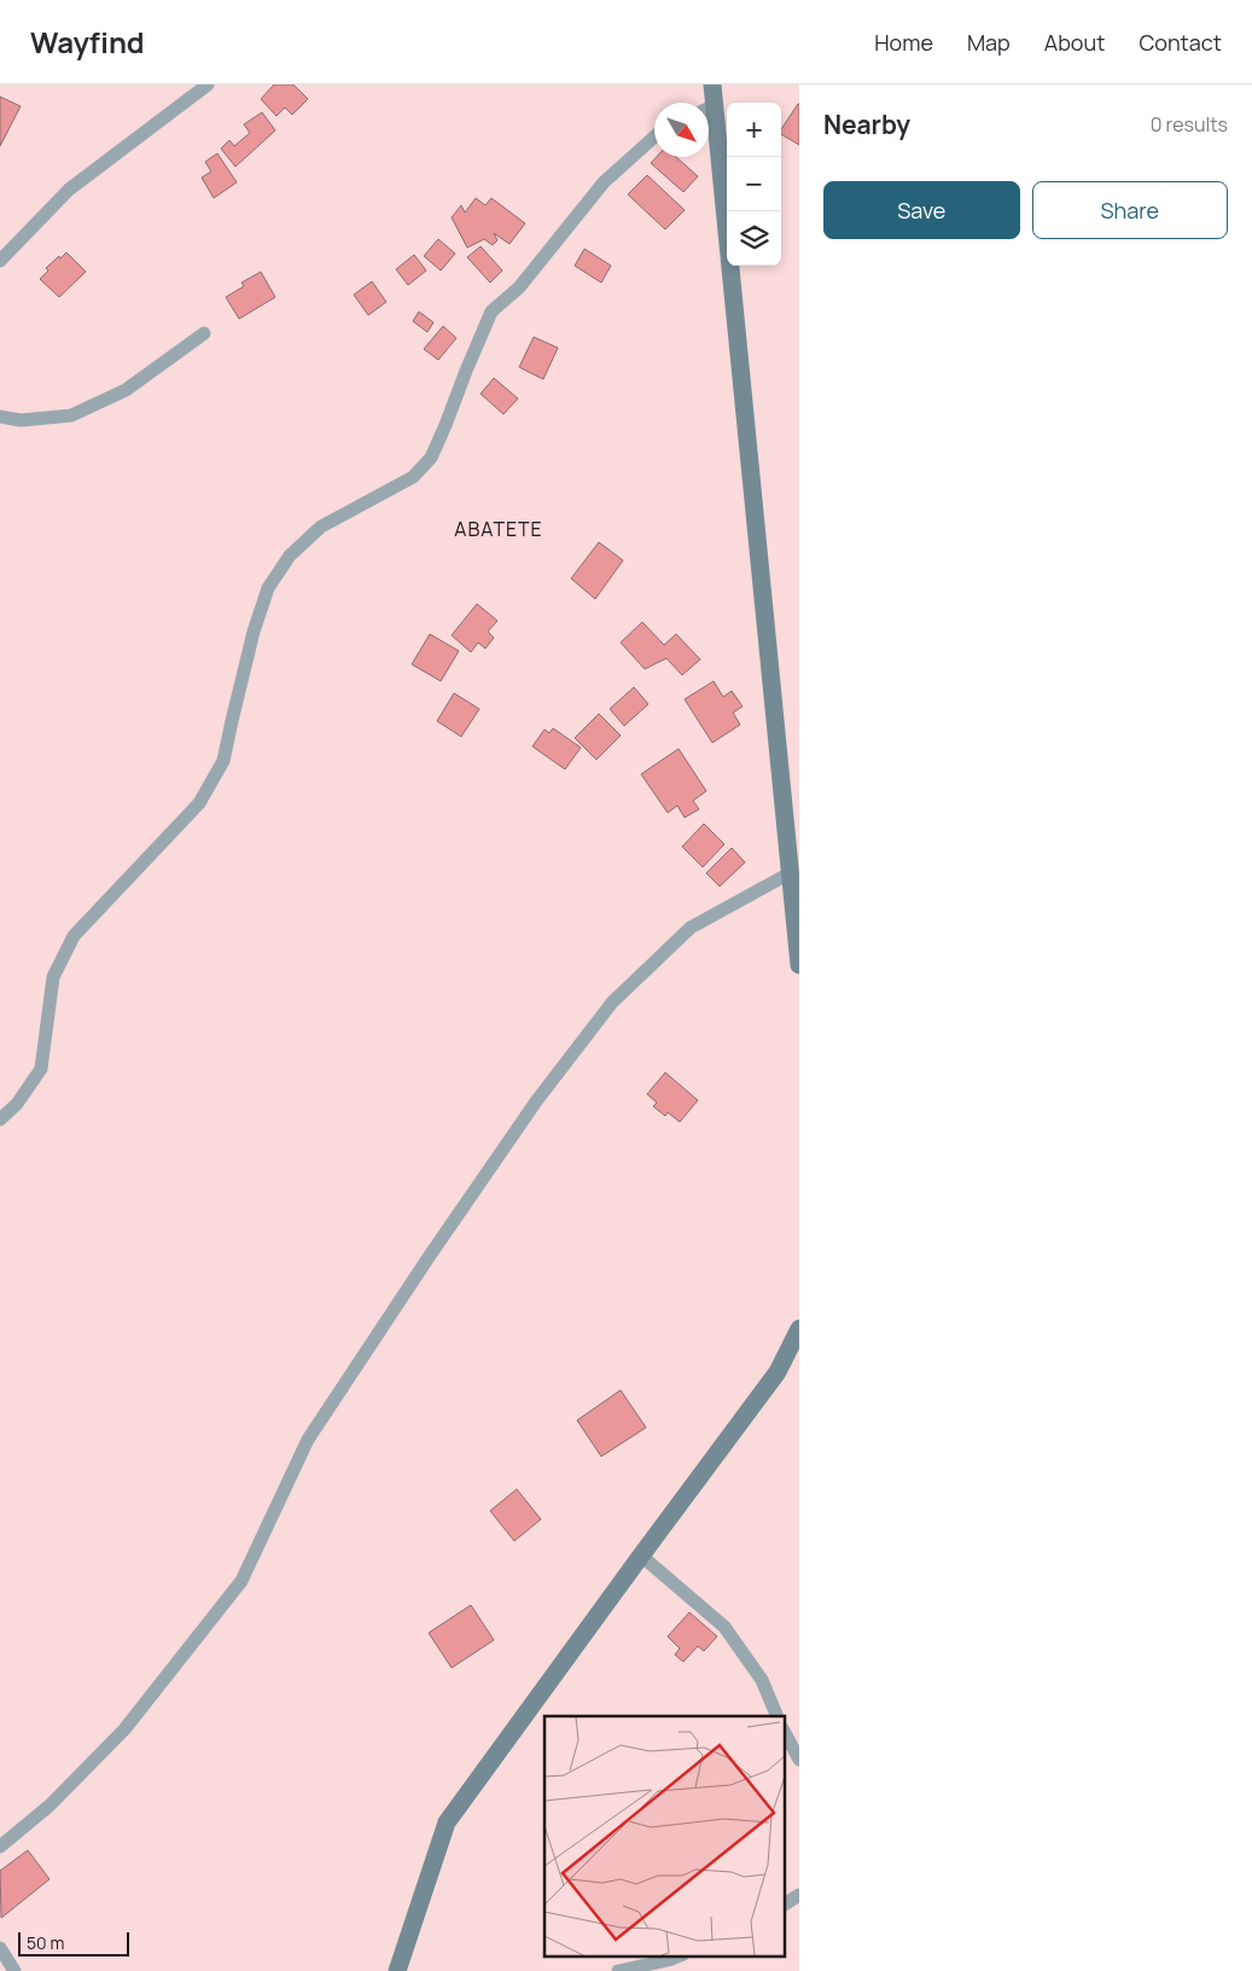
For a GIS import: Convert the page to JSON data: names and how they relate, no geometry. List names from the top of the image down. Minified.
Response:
{"districts":["ABATETE"],"scale_bar":"50 m","north":"bottom right","page":{"header":"Wayfind","nav":["Home","Map","About","Contact"],"heading":["Nearby","0 results"],"map_buttons":["+","−"],"buttons":["Save","Share"],"scale":"50 m"}}
